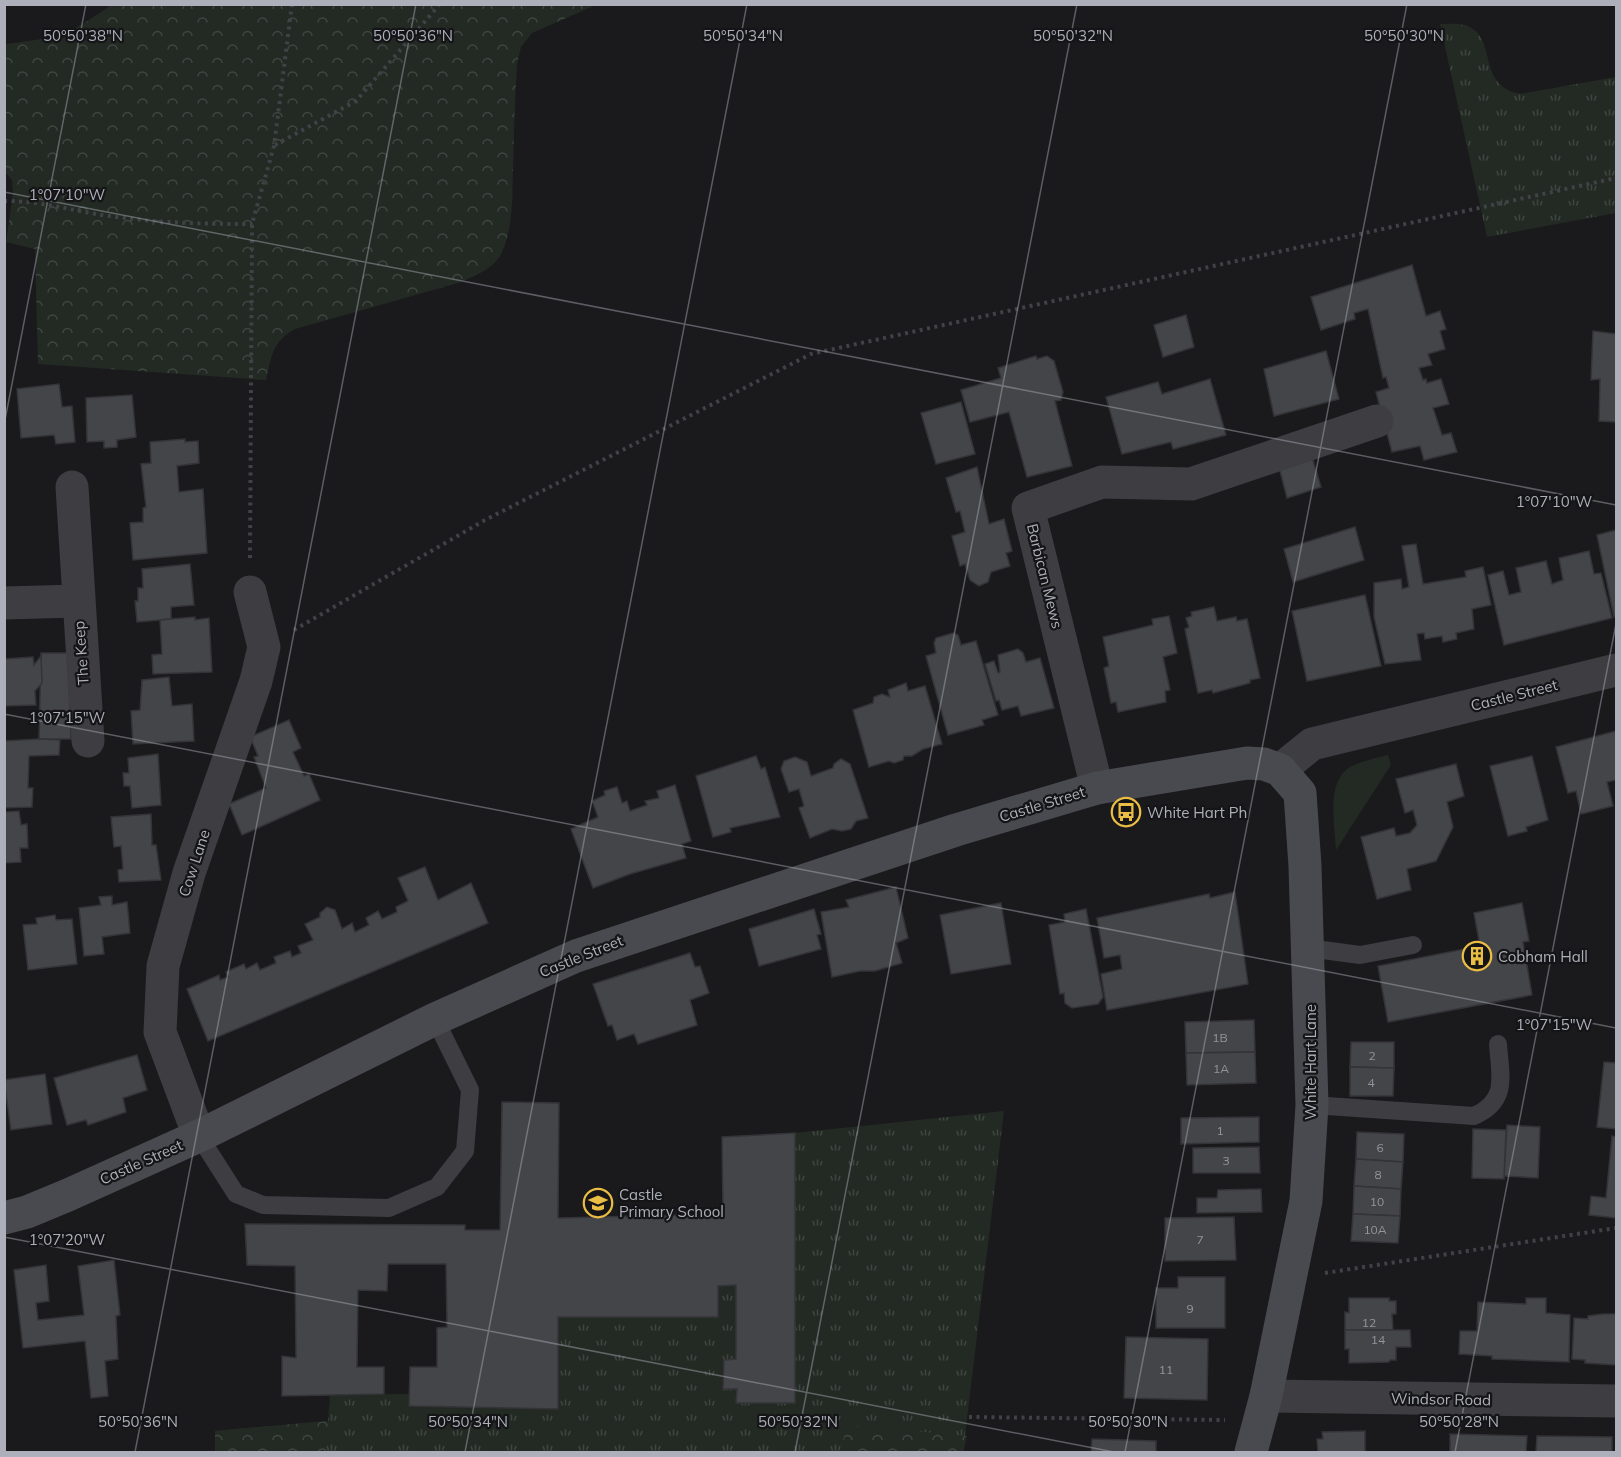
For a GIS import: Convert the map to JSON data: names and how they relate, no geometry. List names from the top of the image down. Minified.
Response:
{"streets":{"street":["Barbican Mews","The Keep","Castle Street","Cow Lane","White Hart Lane","Windsor Road"]},"crossings":[["Barbican Mews","Castle Street"],["Castle Street","Cow Lane"],["Castle Street","White Hart Lane"],["White Hart Lane","Windsor Road"]],"places":{"bus stop":["White Hart Ph"],"building":["Cobham Hall"],"school or university":["Castle Primary School"]},"house_numbers":["1B","2","1A","4","1","6","3","8","10","10A","7","9","12","14","11"],"coordinates":["50°50'38\"N","50°50'36\"N","50°50'34\"N","50°50'32\"N","50°50'30\"N","1°07'10\"W","1°07'15\"W","1°07'20\"W","50°50'28\"N"]}
